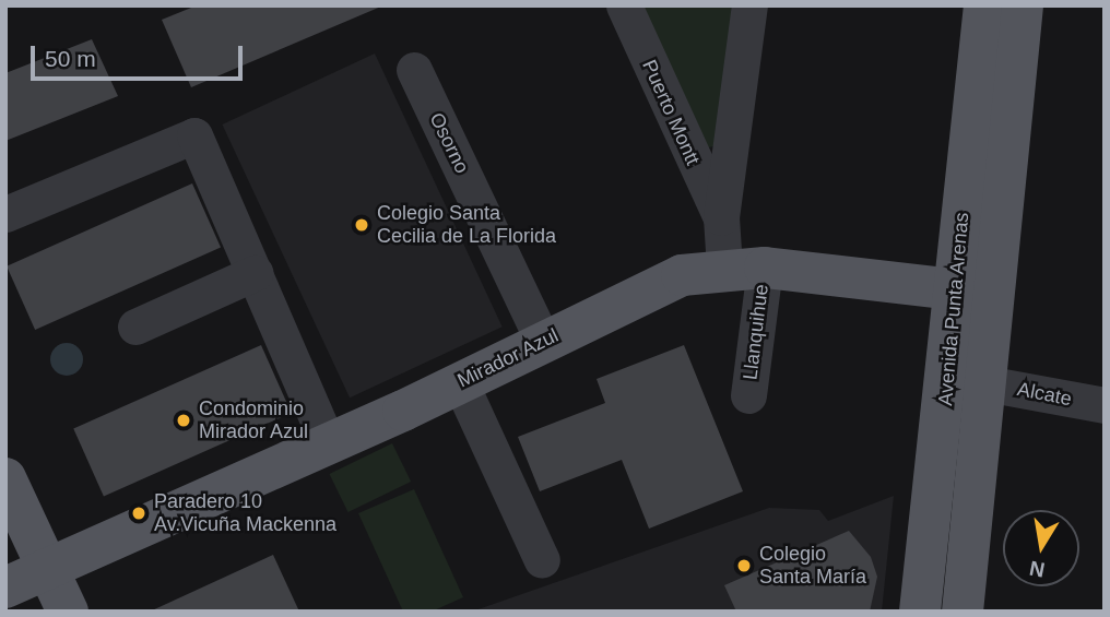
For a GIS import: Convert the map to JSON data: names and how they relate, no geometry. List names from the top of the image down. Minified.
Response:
{"streets":{"main road":["Avenida Punta Arenas","Mirador Azul"],"street":["Puerto Montt","Osorno","Llanquihue","Alcate"]},"crossings":[["Puerto Montt","Llanquihue"],["Puerto Montt","Mirador Azul"],["Osorno","Mirador Azul"],["Avenida Punta Arenas","Mirador Azul"],["Avenida Punta Arenas","Alcate"],["Llanquihue","Mirador Azul"]],"places":["Colegio Santa Cecilia de La Florida","Condominio Mirador Azul","Paradero 10 Av.Vicuña Mackenna","Colegio Santa María"],"scale_bar":"50 m","north":"bottom"}
